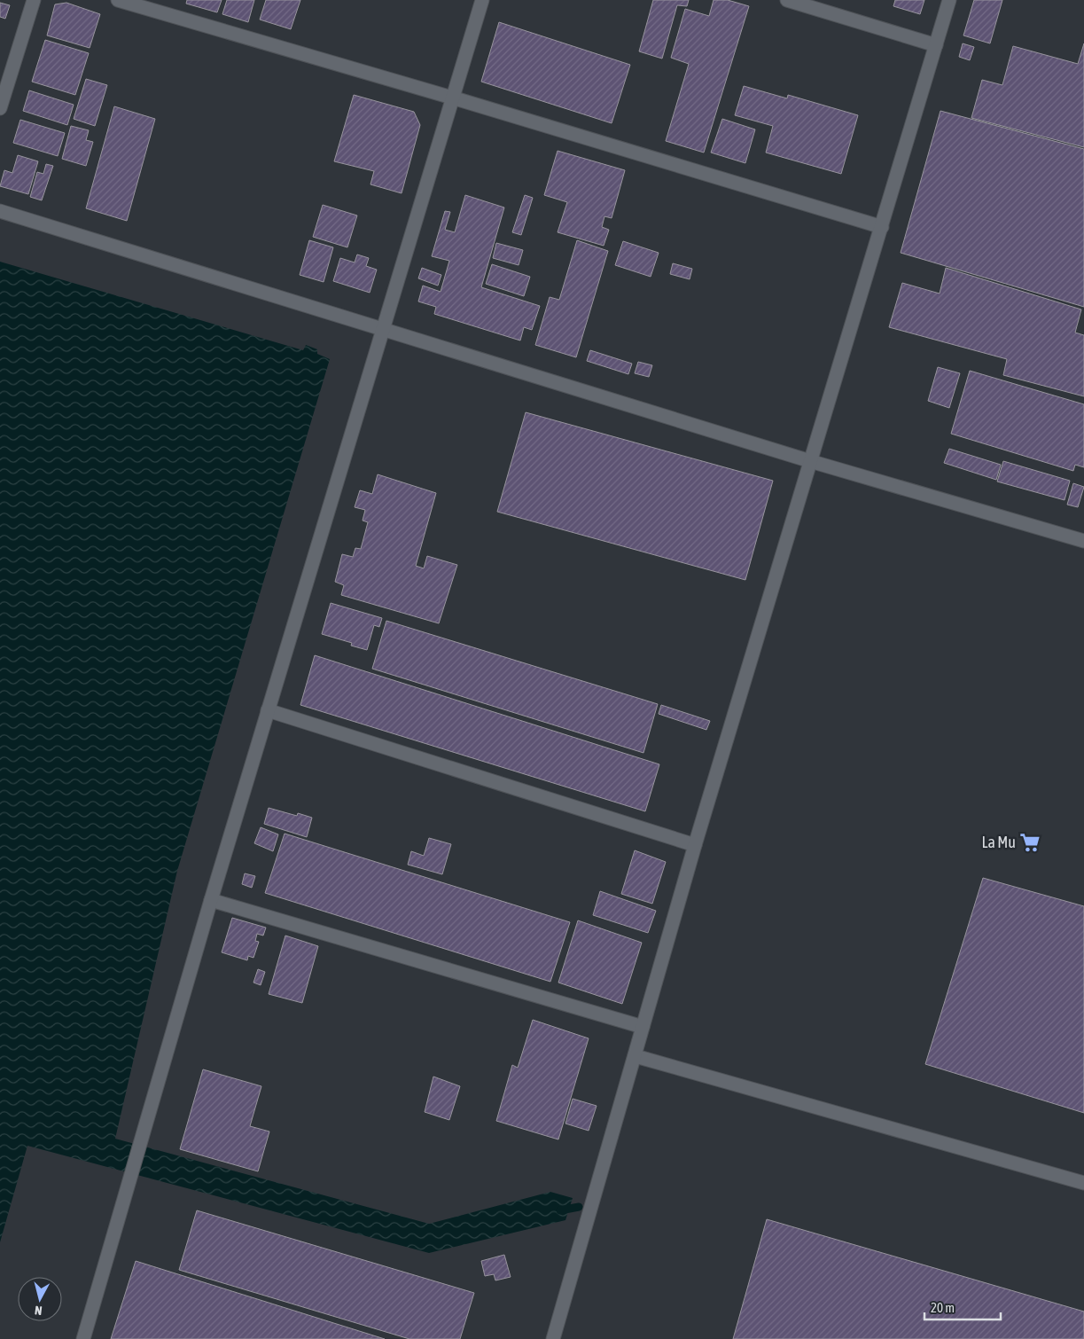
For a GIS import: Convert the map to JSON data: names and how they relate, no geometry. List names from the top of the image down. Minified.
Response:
{"places":{"supermarket":["La Mu"]},"scale_bar":"20 m","north":"bottom"}
